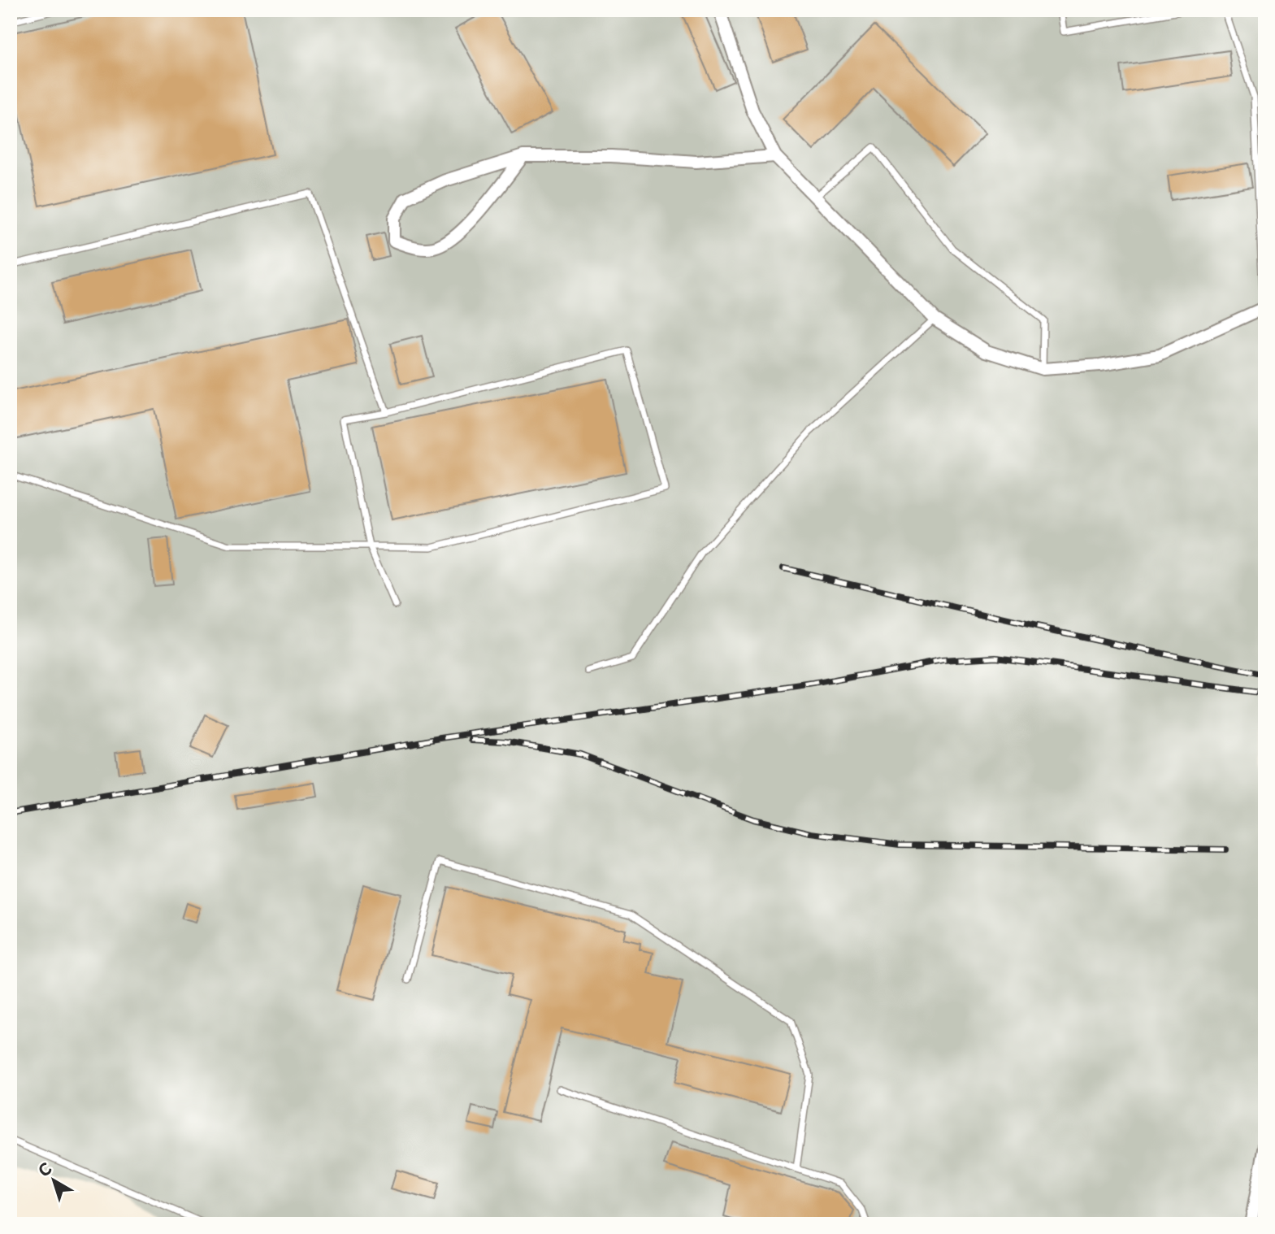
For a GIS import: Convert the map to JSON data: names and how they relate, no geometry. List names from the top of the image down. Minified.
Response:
{"north":"top left"}
